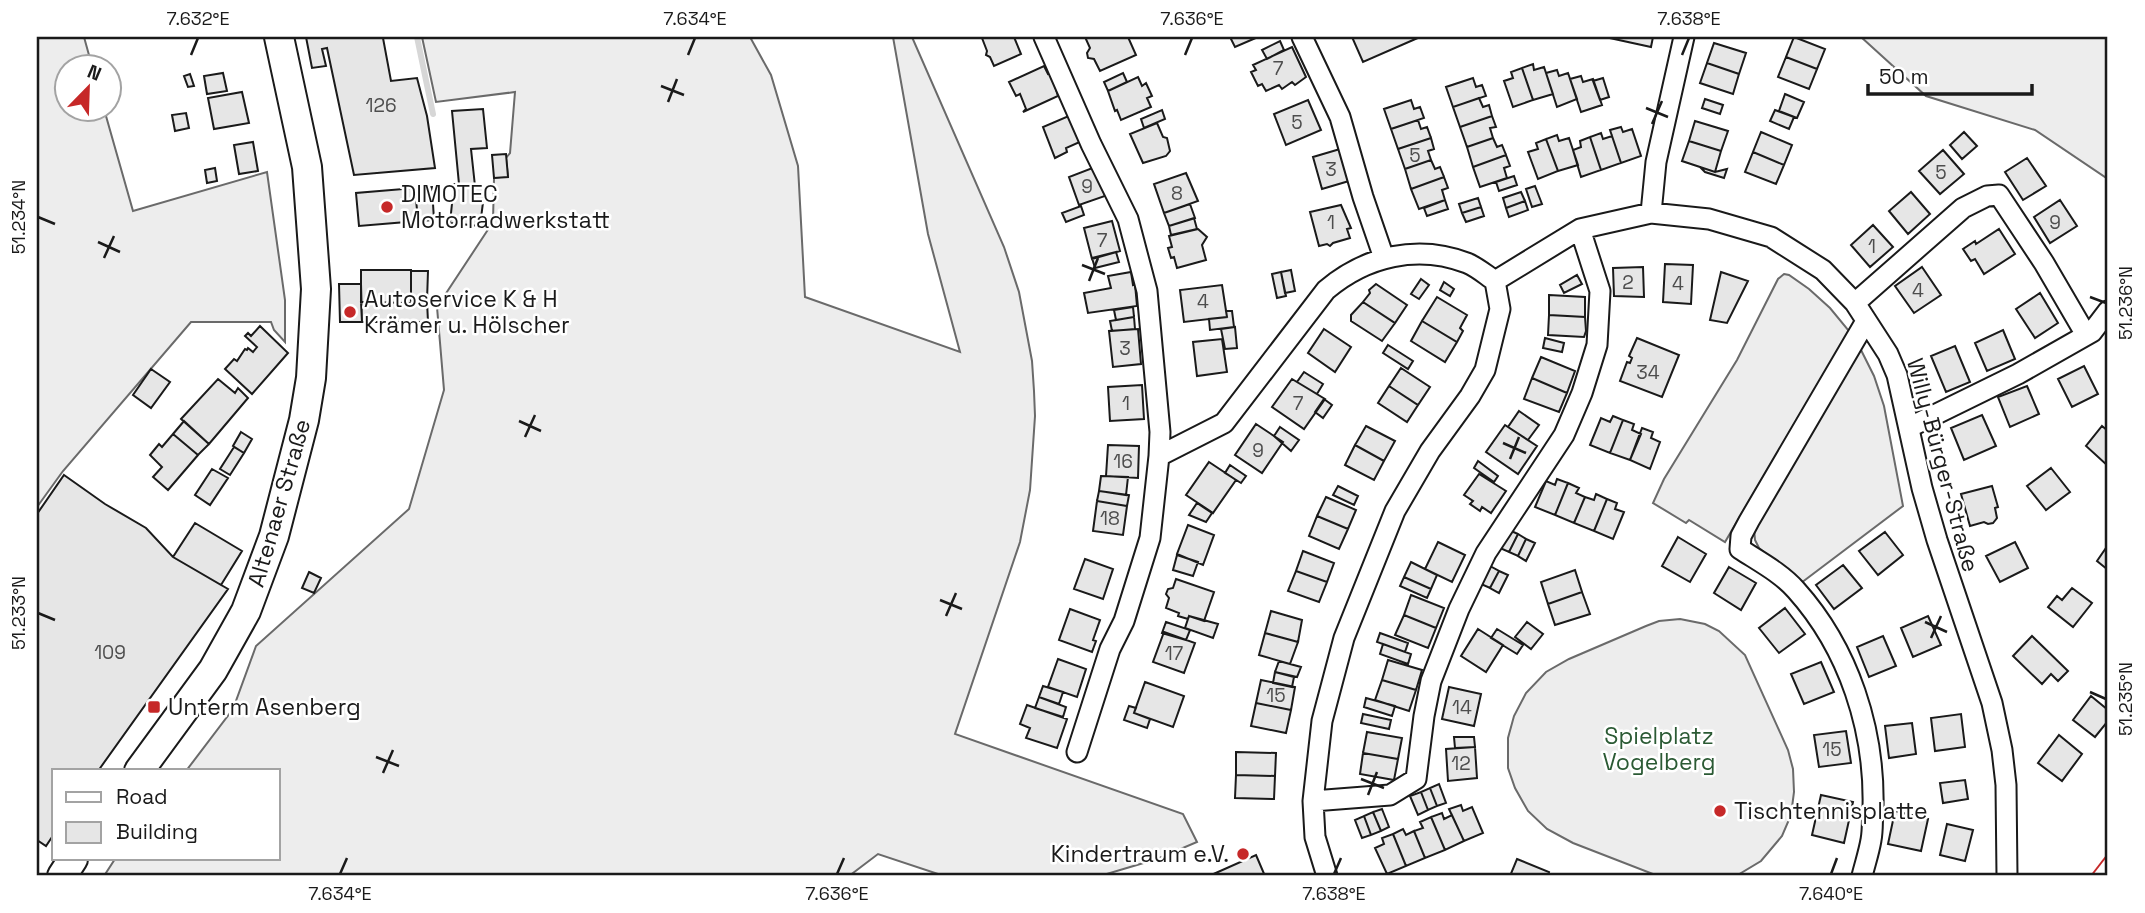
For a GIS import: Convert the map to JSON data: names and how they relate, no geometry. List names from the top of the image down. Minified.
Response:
{"streets":{"main road":["Altenaer Straße"],"street":["Willy-Bürger-Straße"]},"parks":["Spielplatz Vogelberg"],"places":{"other":["DIMOTEC Motorradwerkstatt","Autoservice K & H Krämer u. Hölscher","Tischtennisplatte","Kindertraum e.V."],"transit":["Unterm Asenberg"]},"house_numbers":["7","126","5","5","3","5","9","8","1","9","7","1","2","4","4","4","3","34","1","7","9","16","18","109","17","15","14","15","12"],"legend":["Road","Building"],"scale_bar":"50 m","north":"top right","coordinates":["7.632°E","7.634°E","7.636°E","7.638°E","51.234°N","51.236°N","51.233°N","51.235°N","7.640°E"]}
